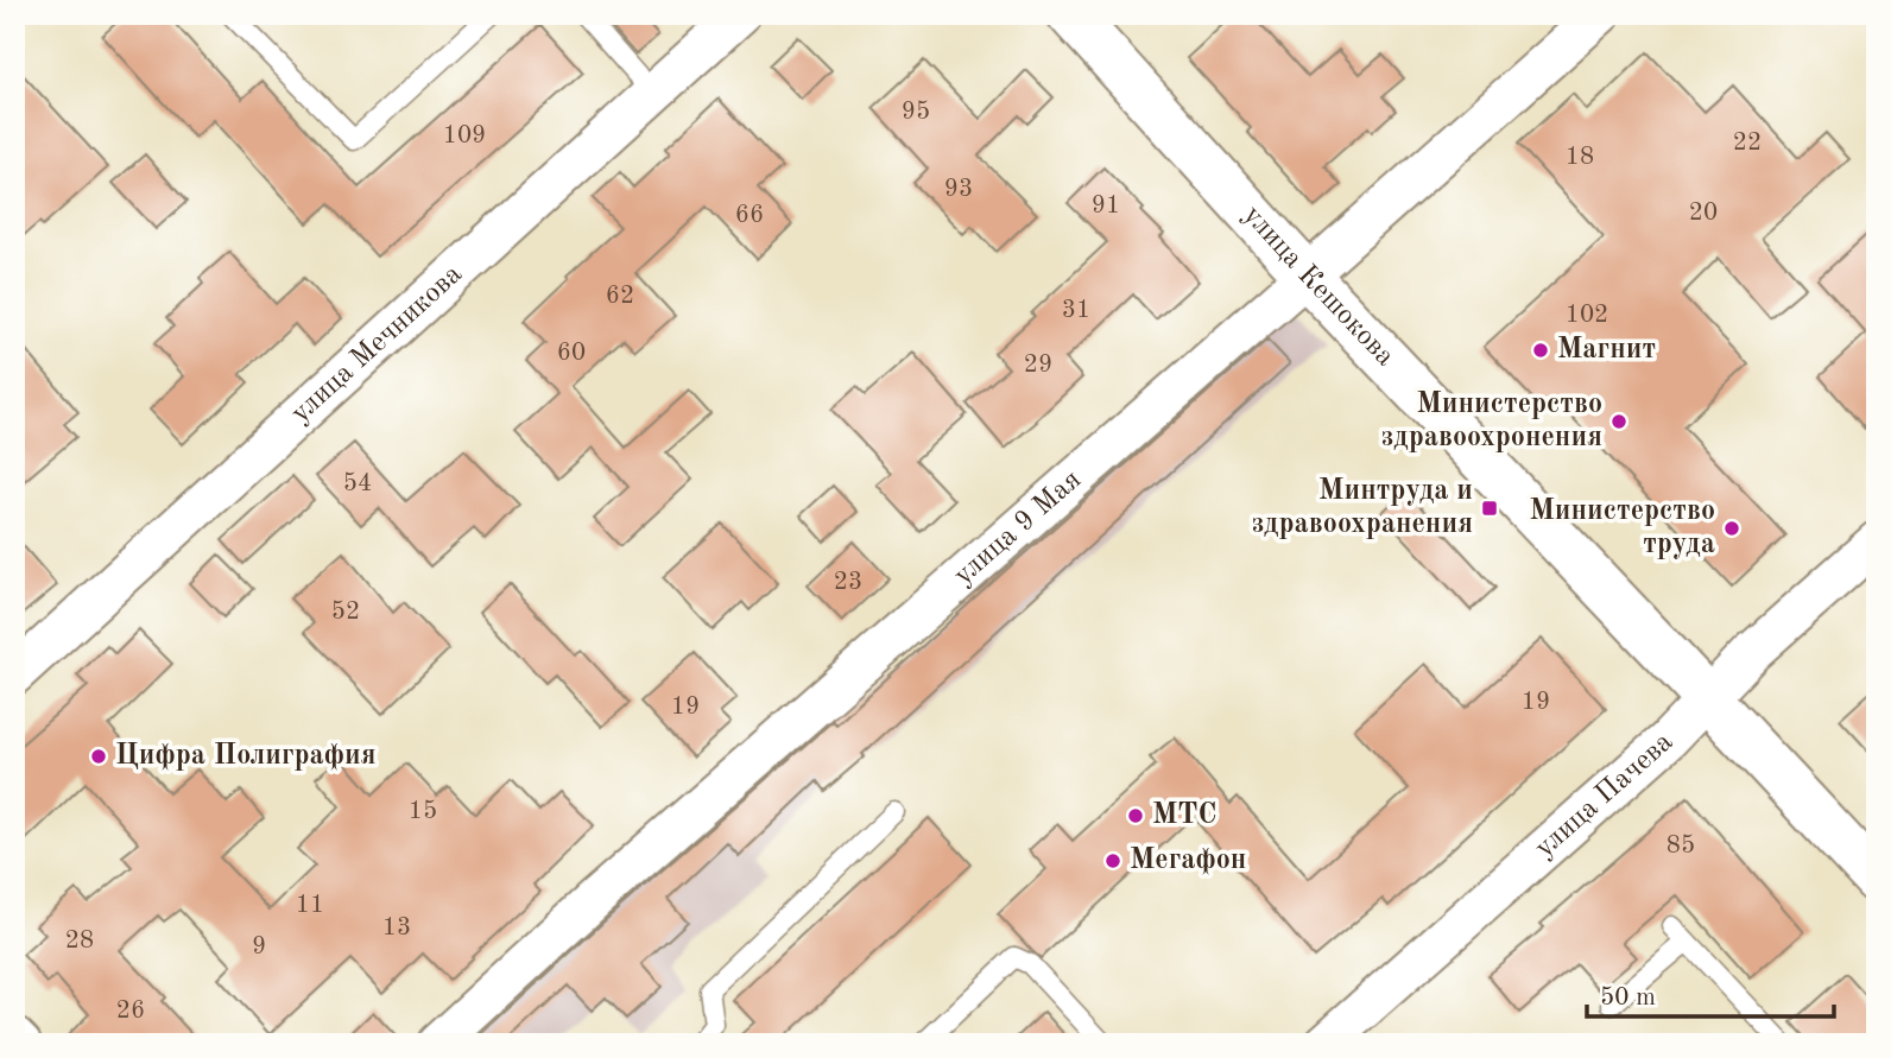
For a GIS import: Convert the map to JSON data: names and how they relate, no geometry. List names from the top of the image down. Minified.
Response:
{"streets":{"street":["улица Кешокова","улица Мечникова","улица 9 Мая","улица Пачева"]},"crossings":[["улица Кешокова","улица 9 Мая"],["улица Кешокова","улица Пачева"]],"places":{"other":["Магнит","Министерство здравоохронения","Министерство труда","Цифра Полиграфия","МТС","Мегафон"],"transit":["Минтруда и здравоохранения"]},"house_numbers":["95","109","22","18","93","91","20","66","62","31","102","60","29","54","23","52","19","19","15","85","11","13","28","9","26"],"scale_bar":"50 m"}
